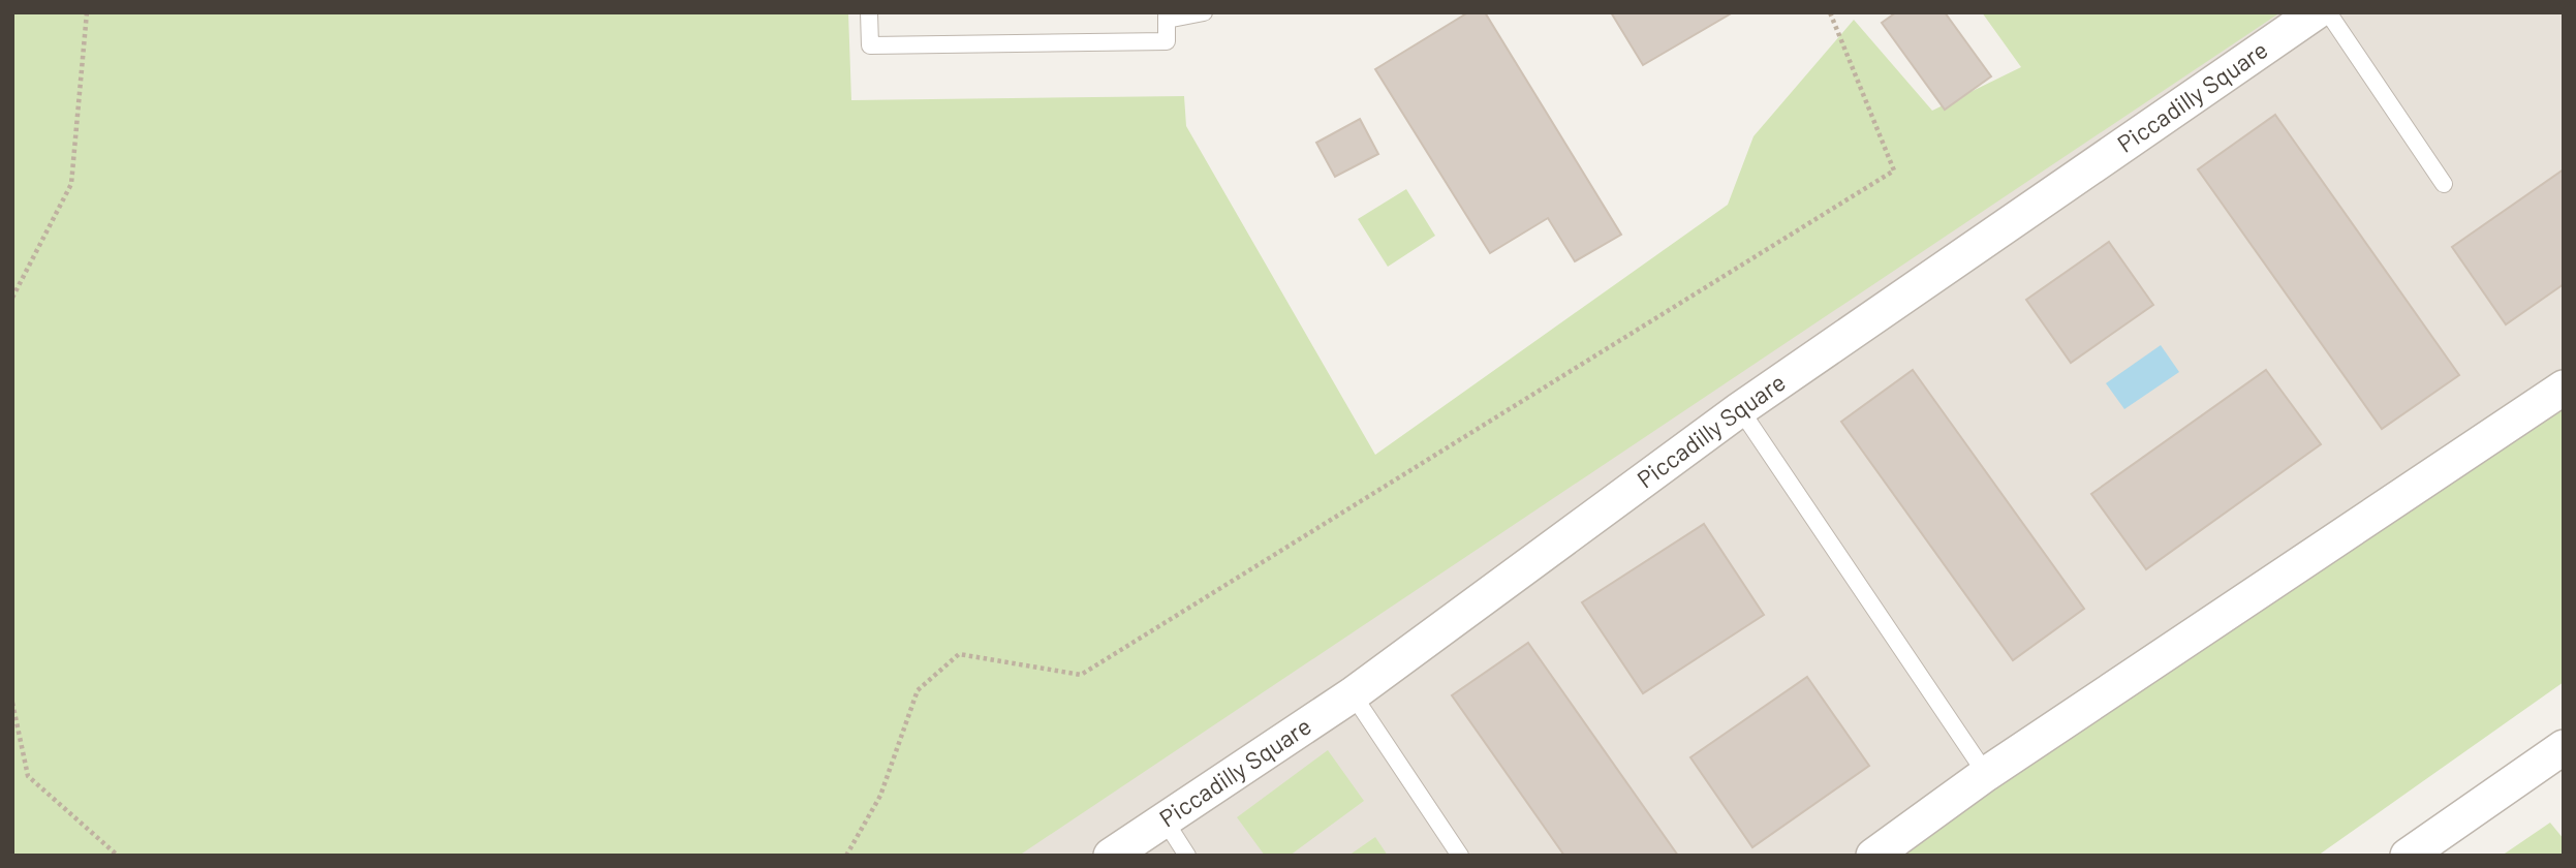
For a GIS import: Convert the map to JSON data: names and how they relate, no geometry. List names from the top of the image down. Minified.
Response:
{"streets":{"street":["Piccadilly Square"]}}
